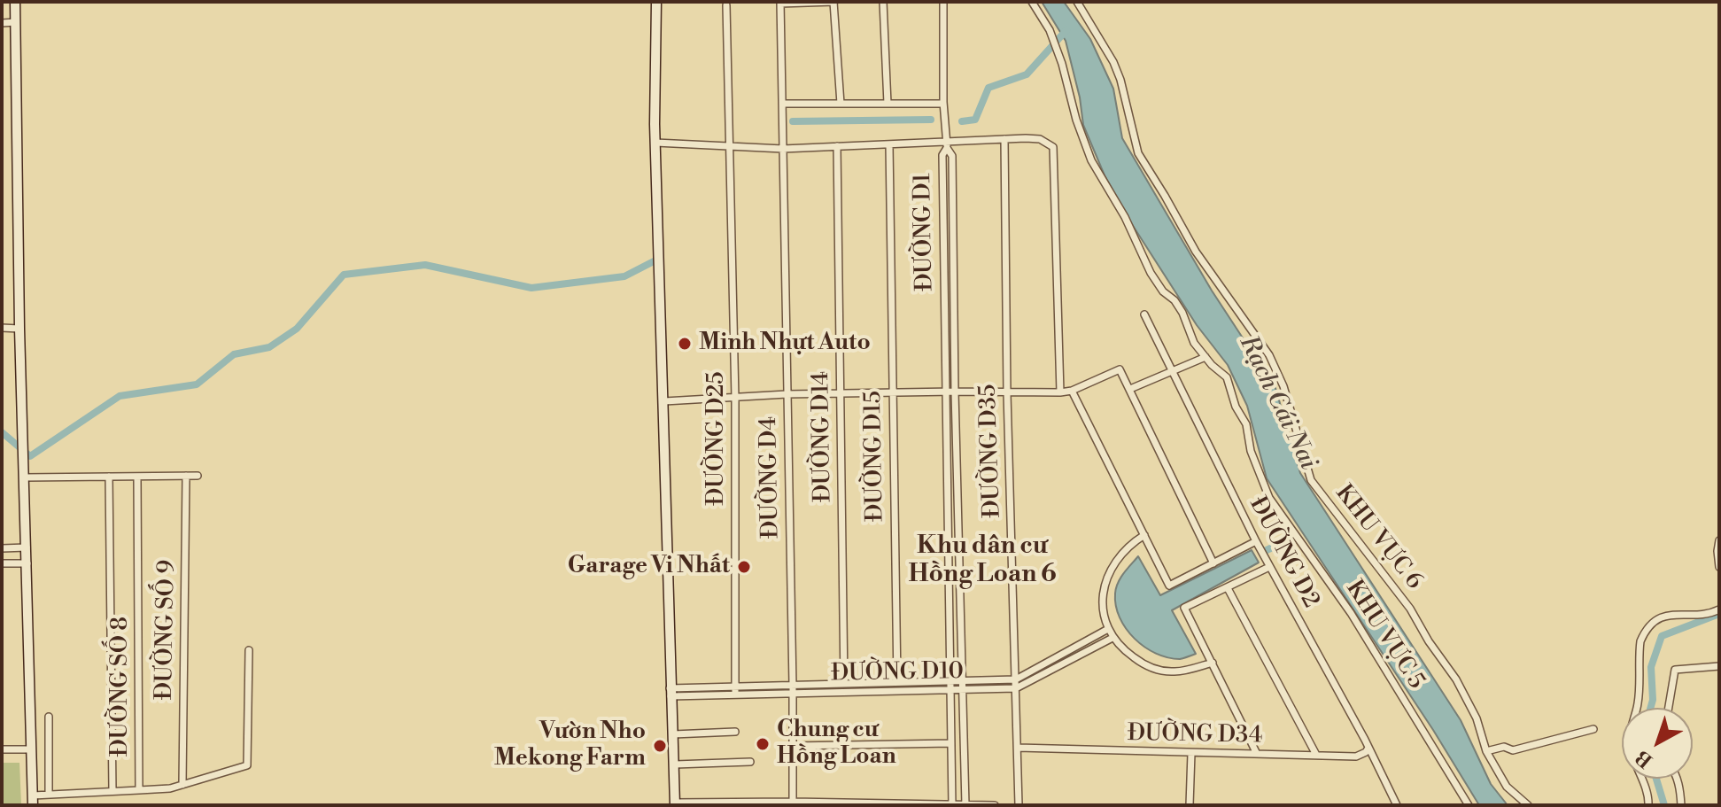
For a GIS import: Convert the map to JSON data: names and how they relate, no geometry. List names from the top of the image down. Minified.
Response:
{"streets":{"street":["ĐƯỜNG D1","ĐƯỜNG D14","ĐƯỜNG D25","ĐƯỜNG D35","ĐƯỜNG D15","ĐƯỜNG D4","KHU VỰC 6","ĐƯỜNG D2","ĐƯỜNG SỐ 9","KHU VỰC 5","ĐƯỜNG D10","ĐƯỜNG SỐ 8","ĐƯỜNG D34"]},"crossings":[["ĐƯỜNG D1","ĐƯỜNG D10"],["ĐƯỜNG D14","ĐƯỜNG D10"],["ĐƯỜNG D25","ĐƯỜNG D10"],["ĐƯỜNG D35","ĐƯỜNG D10"],["ĐƯỜNG D35","ĐƯỜNG D34"],["ĐƯỜNG D15","ĐƯỜNG D10"],["ĐƯỜNG D4","ĐƯỜNG D10"],["ĐƯỜNG D2","ĐƯỜNG D34"]],"districts":["Khu dân cư Hồng Loan 6"],"water":["Rạch Cái Nai"],"places":["Minh Nhựt Auto","Garage Vi Nhất","Chung cư Hồng Loan","Vườn Nho Mekong Farm"],"north":"bottom left"}
